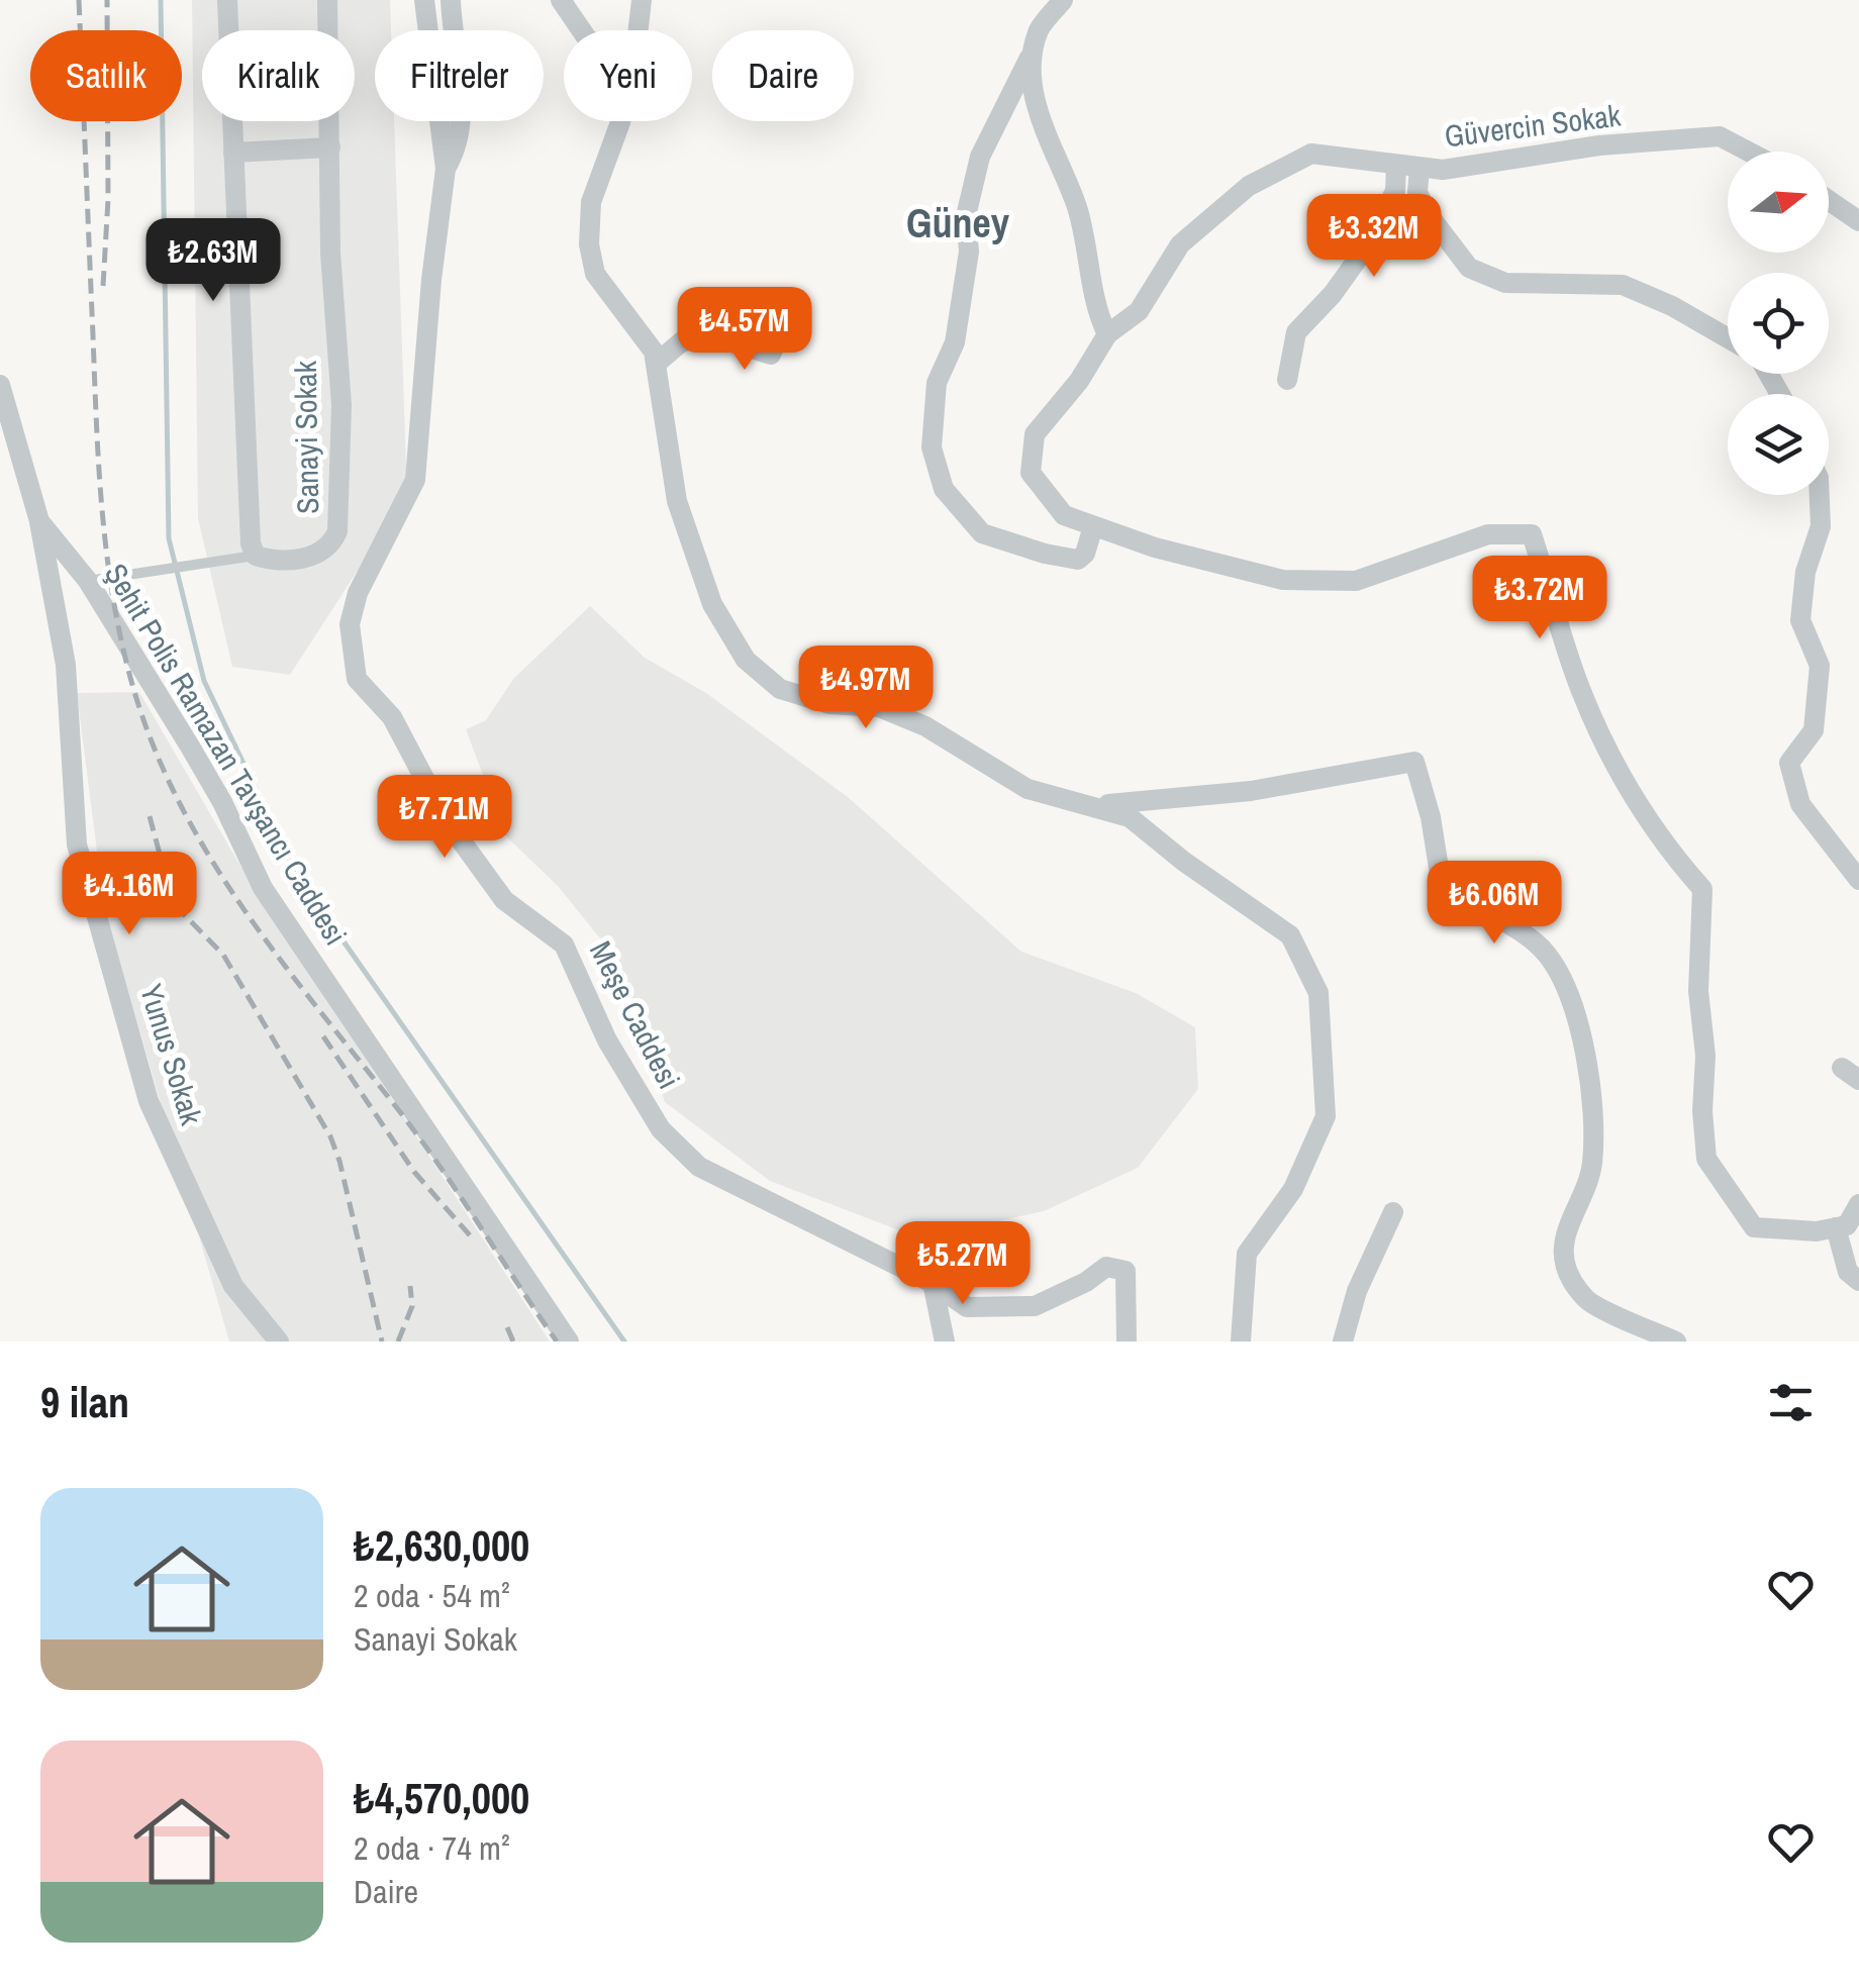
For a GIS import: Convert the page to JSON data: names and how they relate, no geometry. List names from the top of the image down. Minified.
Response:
{"streets":{"street":["Güvercin Sokak","Sanayi Sokak","Şehit Polis Ramazan Tavşancı Caddesi","Meşe Caddesi","Yunus Sokak"]},"crossings":[["Şehit Polis Ramazan Tavşancı Caddesi","Yunus Sokak"]],"districts":["Güney"],"north":"right","page":{"chip":["Satılık","Kiralık","Filtreler","Yeni","Daire"],"price":["₺3.32M","₺2.63M","₺4.57M","₺3.72M","₺4.97M","₺7.71M","₺4.16M","₺6.06M","₺5.27M"],"heading":"9 ilan","list":[{"name":"₺2,630,000","note":"2 oda · 54 m² · Sanayi Sokak"},{"name":"₺4,570,000","note":"2 oda · 74 m² · Daire"}]}}
